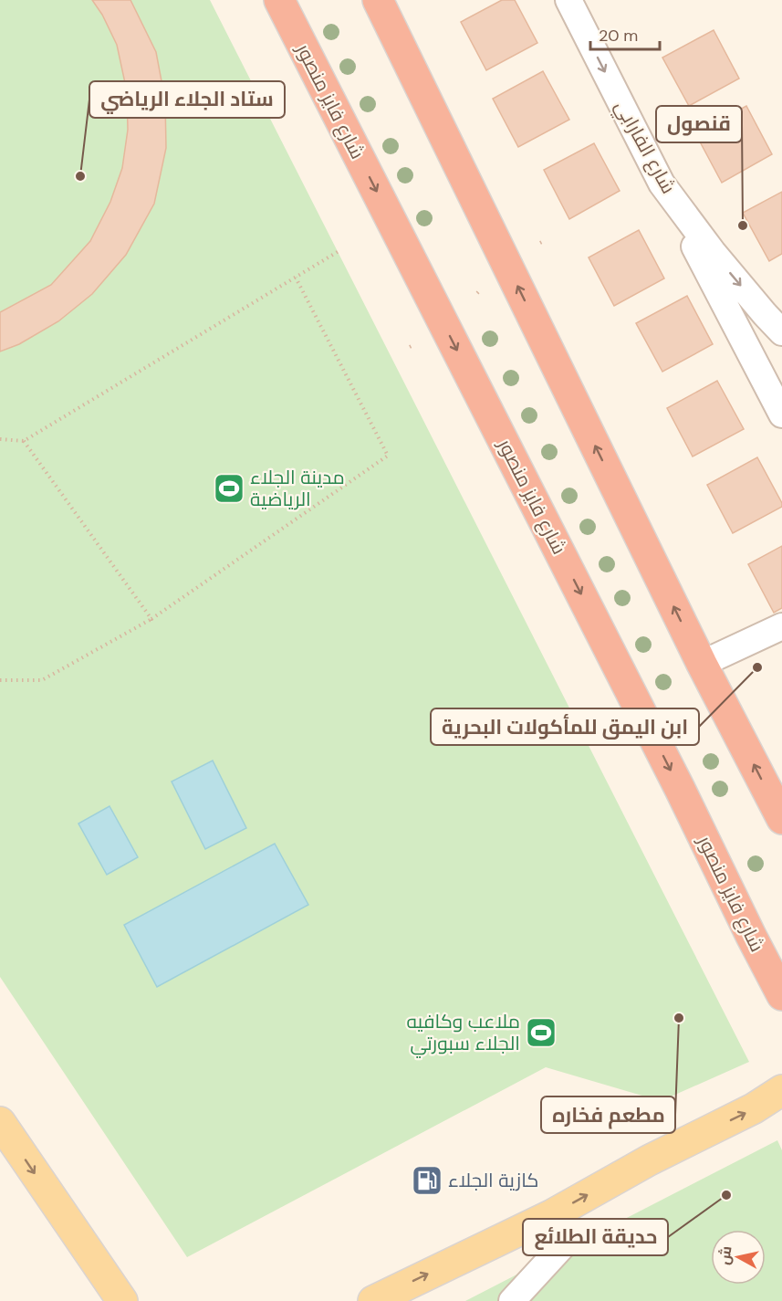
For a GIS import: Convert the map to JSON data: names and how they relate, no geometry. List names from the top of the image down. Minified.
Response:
{"streets":{"highway":["شارع فايز منصور"],"street":["شارع الفارابي"]},"places":{"other":["ستاد الجلاء الرياضي","قنصول","ابن اليمق للمأكولات البحرية","مطعم فخاره","حديقة الطلائع"],"sports":["مدينة الجلاء الرياضية","ملاعب وكافيه الجلاء سبورتي"],"fuel station":["كازية الجلاء"]},"scale_bar":"20 m","north":"left"}
